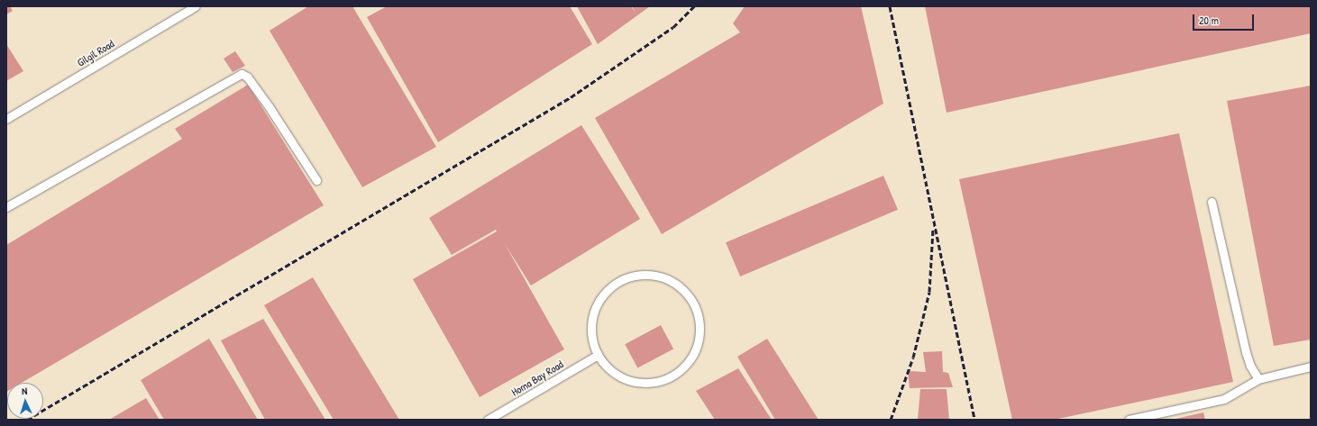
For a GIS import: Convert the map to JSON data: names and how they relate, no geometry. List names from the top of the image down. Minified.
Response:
{"streets":{"lane":["Gilgil Road","Homa Bay Road"]},"scale_bar":"20 m","north":"top"}
